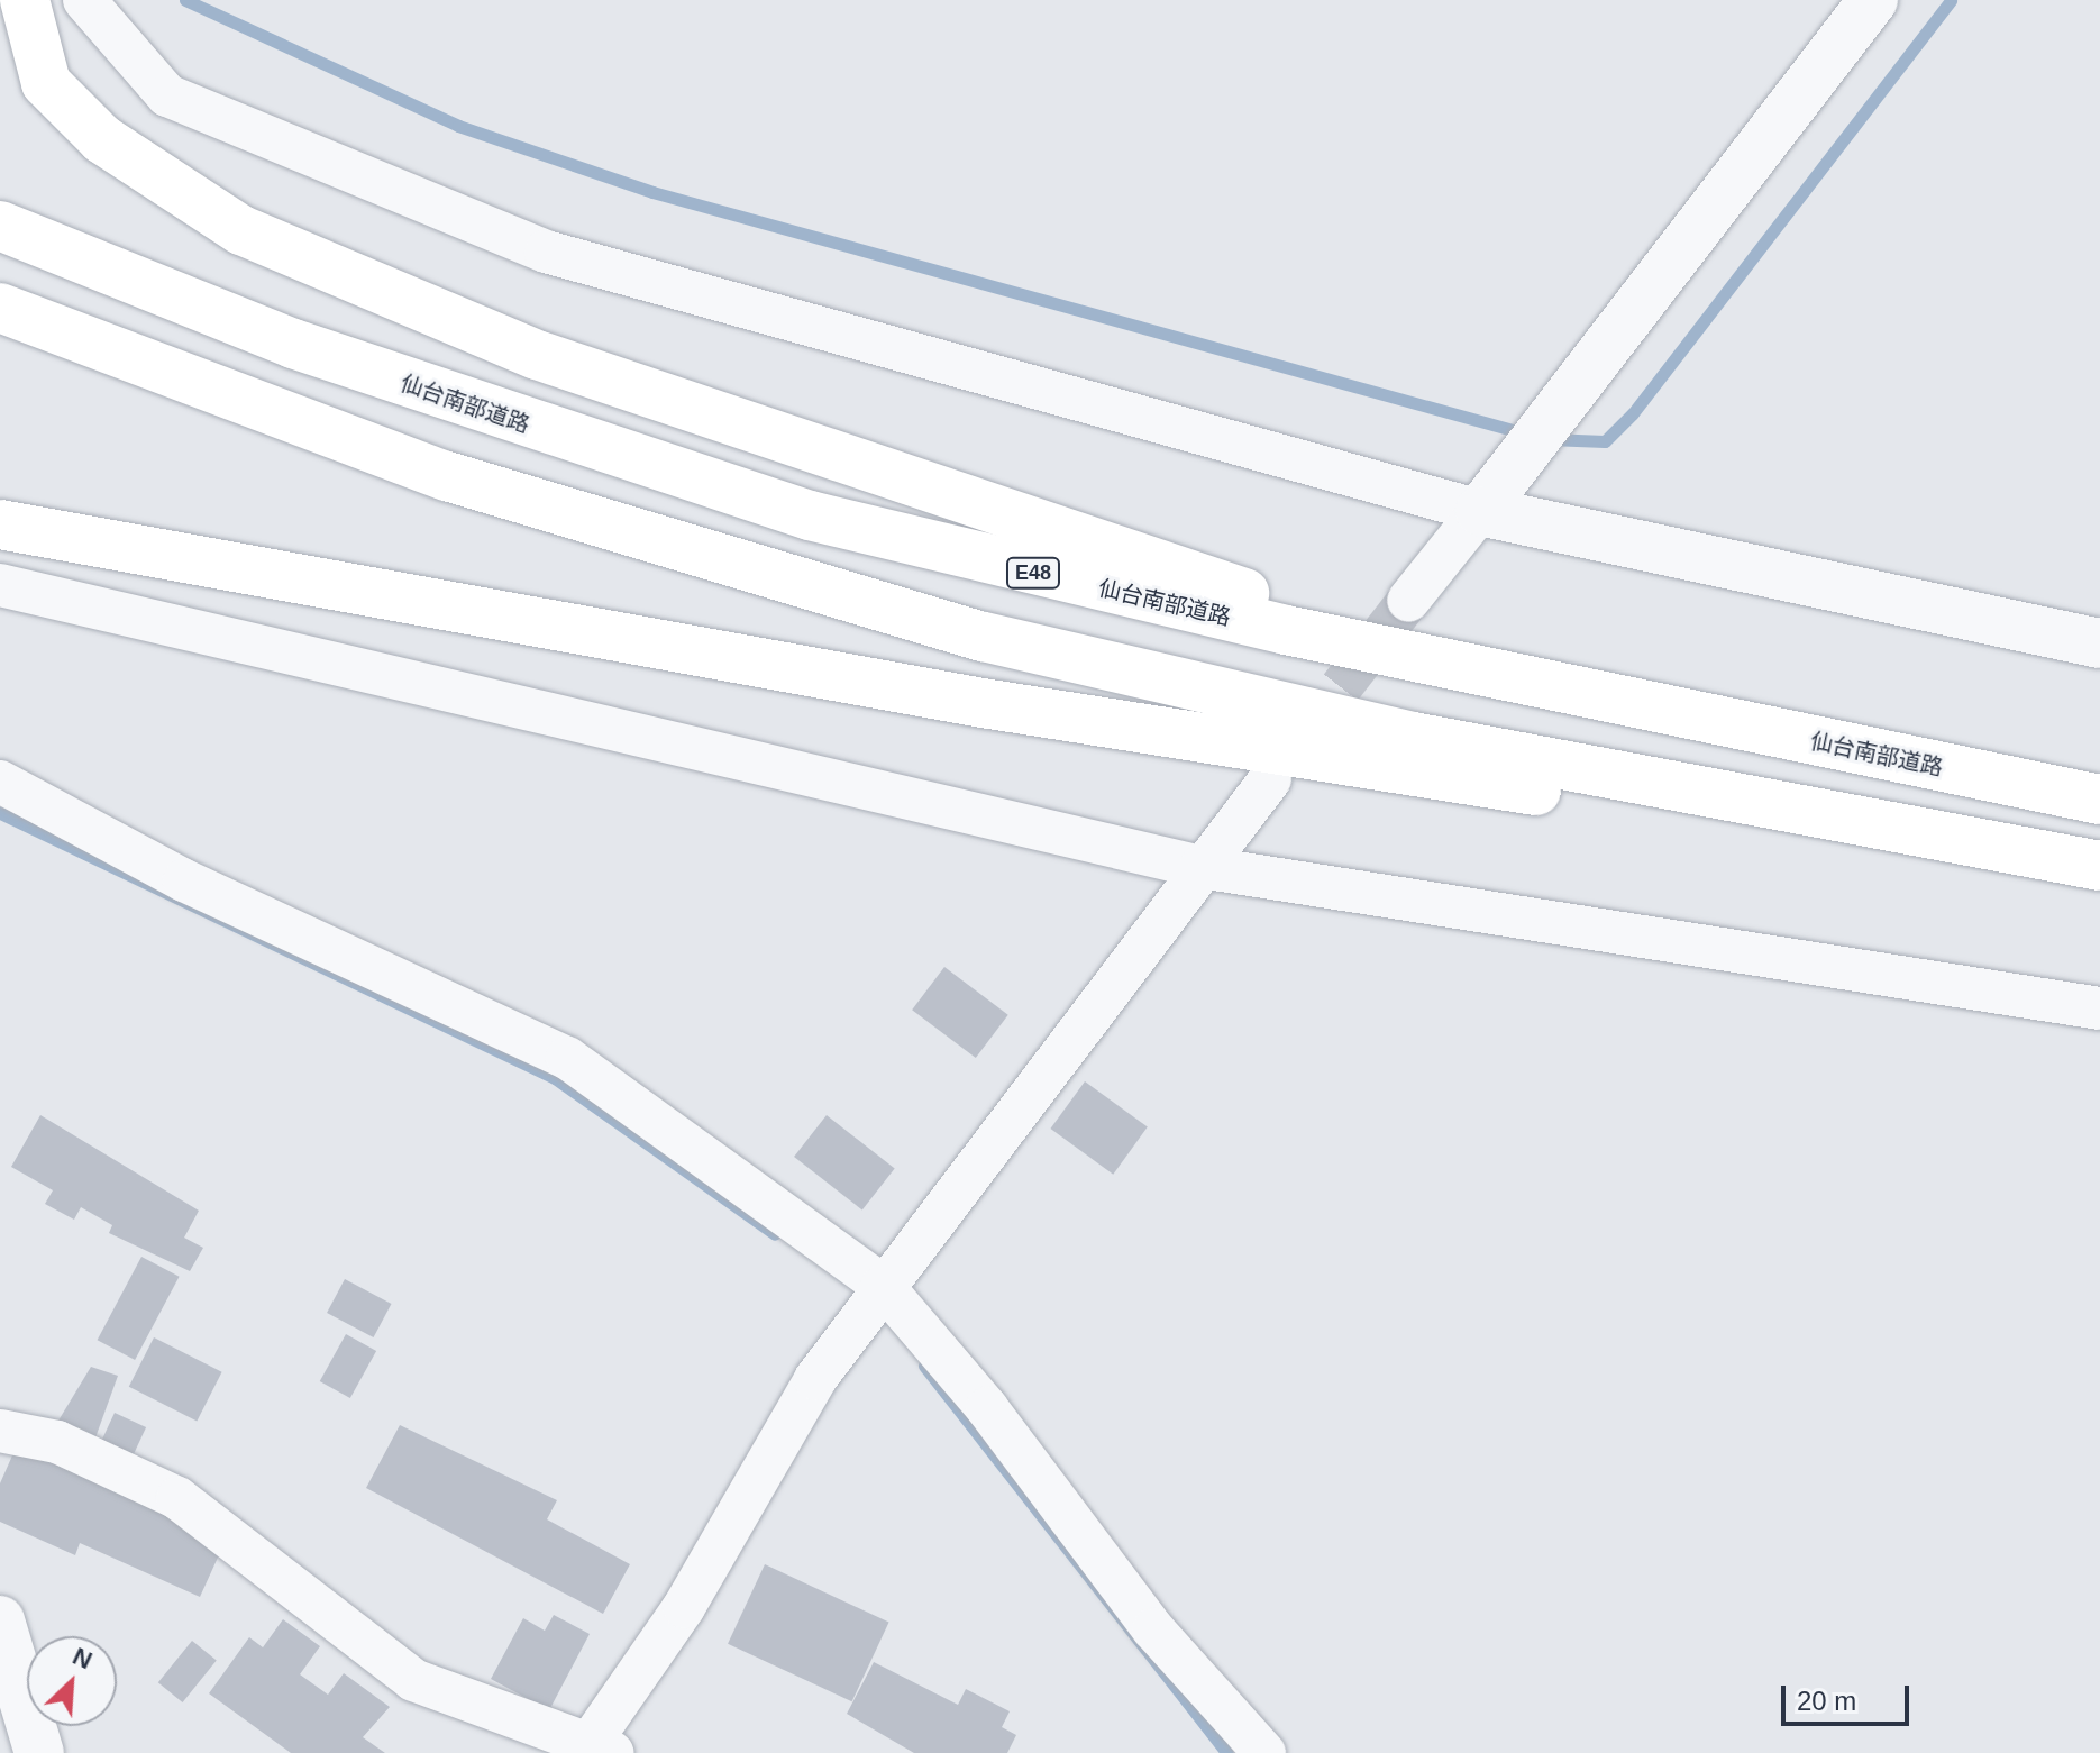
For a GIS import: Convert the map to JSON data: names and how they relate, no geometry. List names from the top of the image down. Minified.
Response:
{"streets":{"highway":["仙台南部道路","E48"]},"scale_bar":"20 m","north":"top right"}
